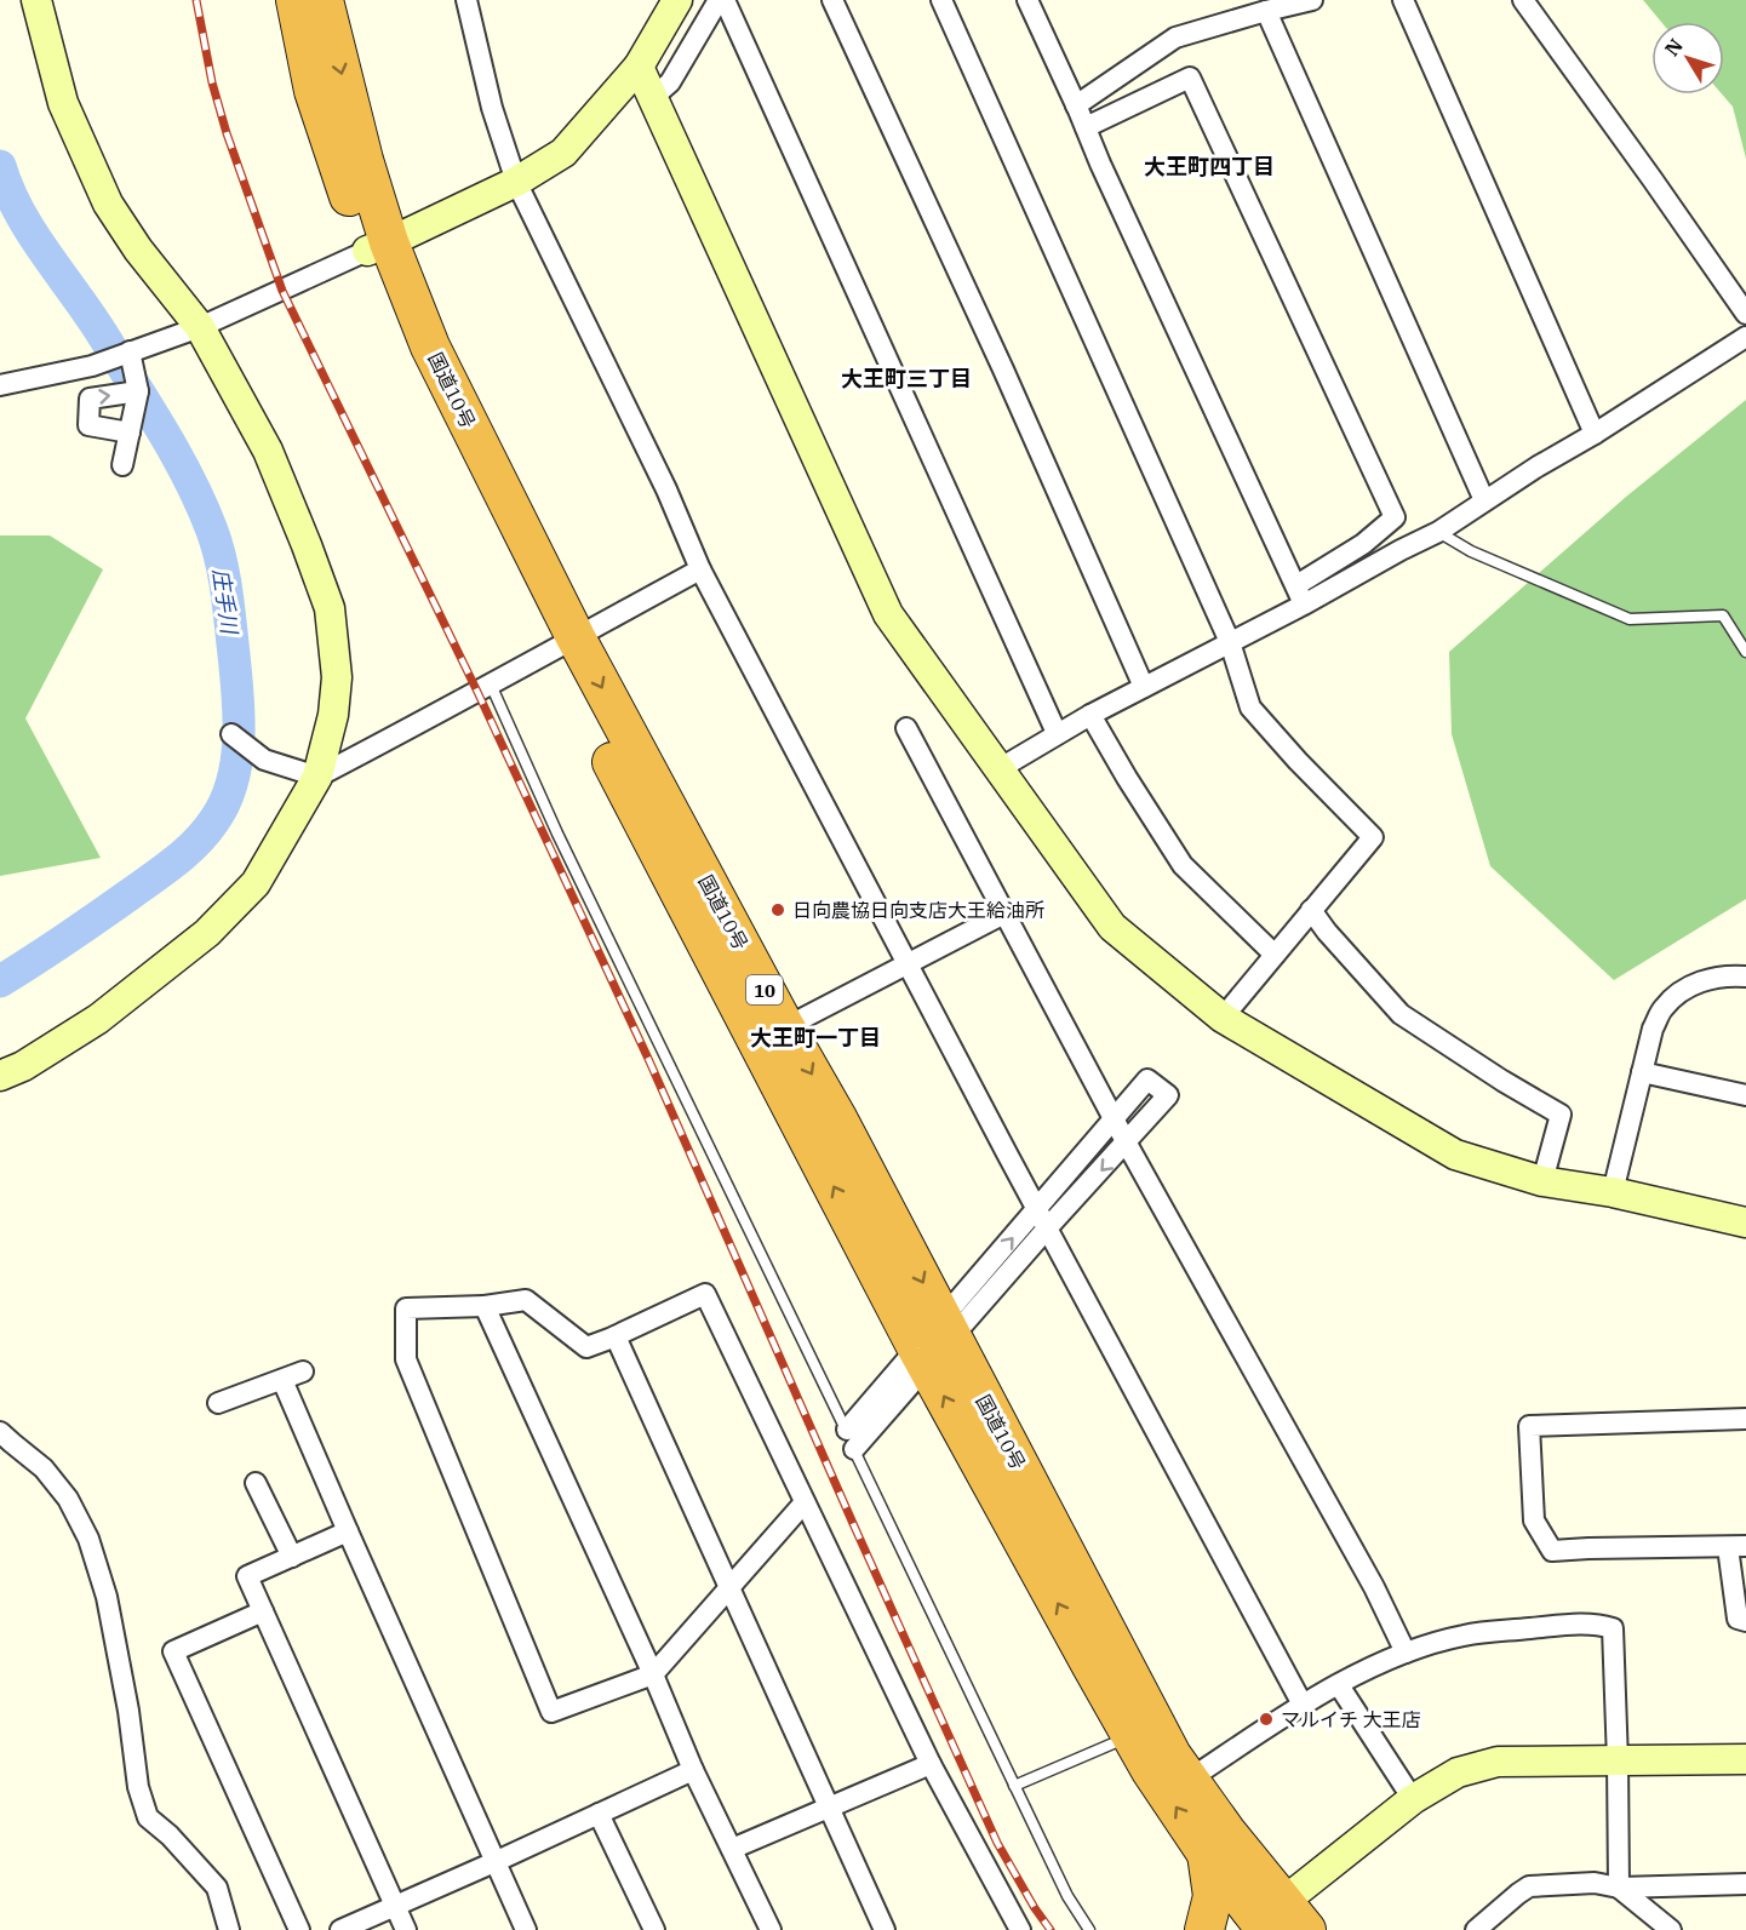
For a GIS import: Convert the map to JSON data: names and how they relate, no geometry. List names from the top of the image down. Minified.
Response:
{"streets":{"highway":["国道10号","10"]},"districts":["大王町四丁目","大王町三丁目","大王町一丁目"],"water":["庄手川"],"places":["日向農協日向支店大王給油所","マルイチ 大王店"],"north":"top left"}
